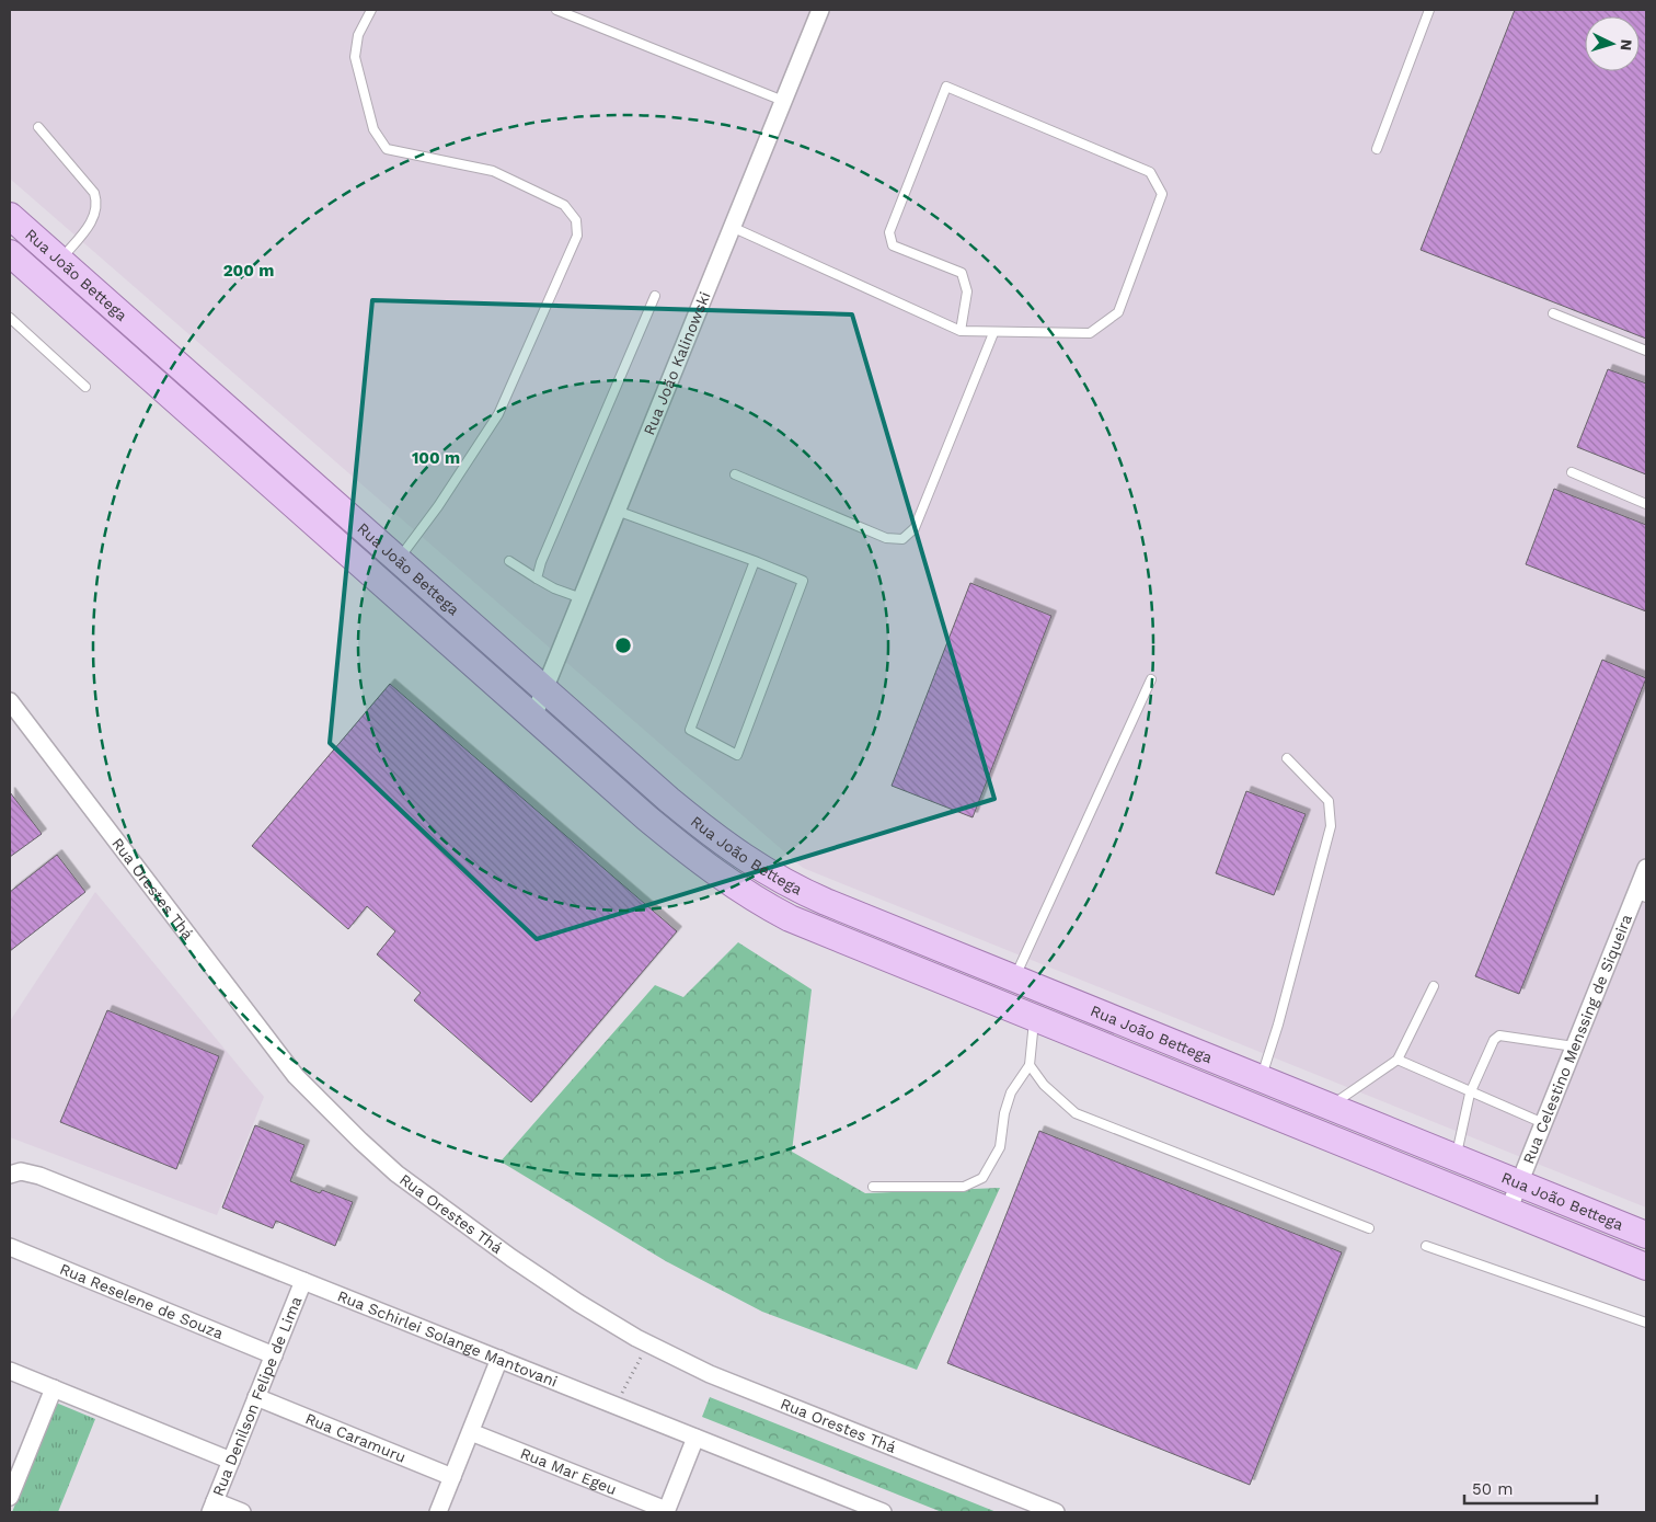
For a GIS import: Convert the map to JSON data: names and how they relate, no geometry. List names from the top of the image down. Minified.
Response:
{"streets":{"main road":["Rua João Bettega"],"street":["Rua João Kalinowski","Rua Orestes Thá","Rua Celestino Menssing de Siqueira","Rua Reselene de Souza","Rua Schirlei Solange Mantovani","Rua Denilson Felipe de Lima","Rua Caramuru","Rua Mar Egeu"]},"crossings":[["Rua João Bettega","Rua João Kalinowski"],["Rua João Bettega","Rua Celestino Menssing de Siqueira"],["Rua Reselene de Souza","Rua Denilson Felipe de Lima"],["Rua Schirlei Solange Mantovani","Rua Denilson Felipe de Lima"],["Rua Denilson Felipe de Lima","Rua Caramuru"]],"scale_bar":"50 m","north":"right","rings":["200 m","100 m"]}
